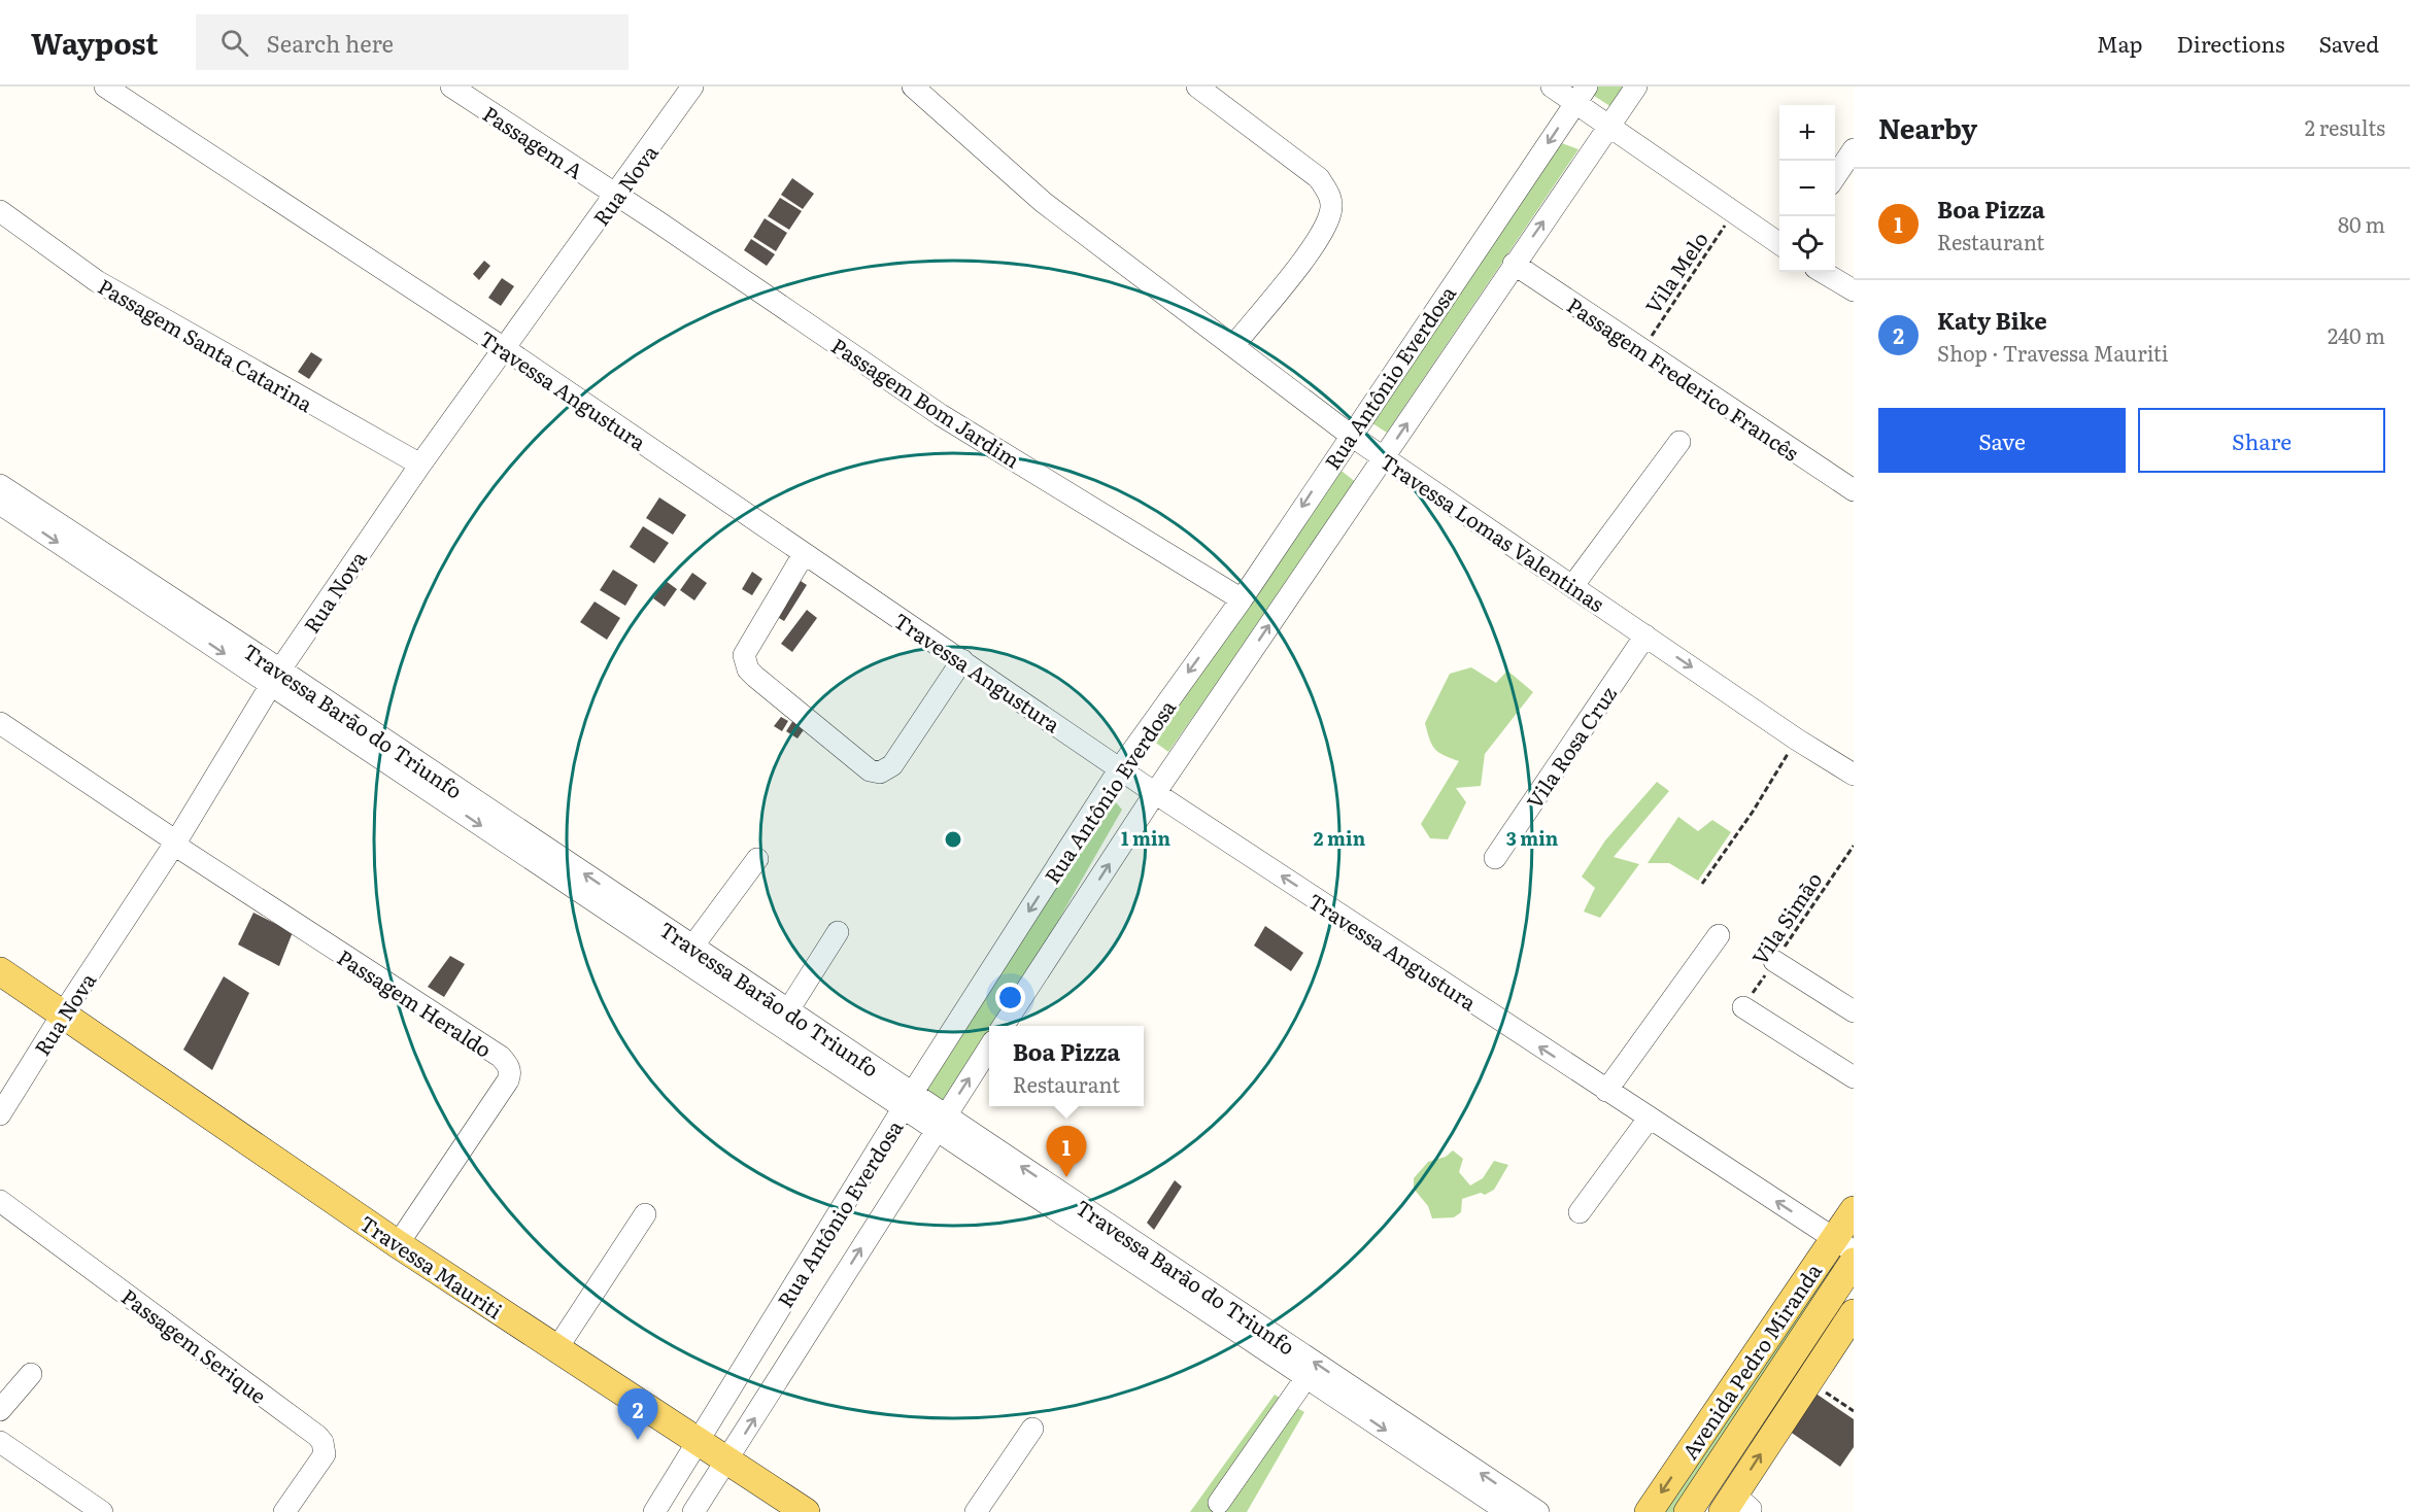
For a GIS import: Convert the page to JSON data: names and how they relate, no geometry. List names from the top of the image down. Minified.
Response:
{"streets":{"main road":["Travessa Mauriti","Avenida Pedro Miranda"],"street":["Passagem A","Rua Nova","Passagem Santa Catarina","Rua Antônio Everdosa","Passagem Frederico Francês","Travessa Angustura","Passagem Bom Jardim","Travessa Lomas Valentinas","Travessa Barão do Triunfo","Vila Rosa Cruz","Passagem Heraldo","Passagem Serique"],"path":["Vila Melo","Vila Simão"]},"crossings":[["Passagem A","Rua Nova"],["Passagem A","Passagem Bom Jardim"],["Rua Nova","Passagem Santa Catarina"],["Rua Nova","Travessa Angustura"],["Rua Nova","Passagem Bom Jardim"],["Rua Nova","Travessa Barão do Triunfo"],["Rua Nova","Passagem Heraldo"],["Rua Nova","Travessa Mauriti"],["Vila Melo","Passagem Frederico Francês"],["Rua Antônio Everdosa","Passagem Frederico Francês"],["Rua Antônio Everdosa","Travessa Angustura"],["Rua Antônio Everdosa","Passagem Bom Jardim"],["Rua Antônio Everdosa","Travessa Lomas Valentinas"],["Rua Antônio Everdosa","Travessa Barão do Triunfo"],["Rua Antônio Everdosa","Travessa Mauriti"],["Travessa Angustura","Avenida Pedro Miranda"],["Travessa Lomas Valentinas","Vila Rosa Cruz"],["Passagem Heraldo","Travessa Mauriti"]],"one_way":["Travessa Angustura"],"page":{"header":"Waypost","search":"Search here","nav":["Map","Directions","Saved"],"heading":["Nearby","2 results"],"map_buttons":["+","−"],"list":[{"mark":"1","name":"Boa Pizza","note":"Restaurant","value":"80 m"},{"mark":"2","name":"Katy Bike","note":"Shop · Travessa Mauriti","value":"240 m"}],"buttons":["Save","Share"],"popup":["Boa Pizza","Restaurant"],"pins":["1","2"]},"rings":["1 min","2 min","3 min"]}
